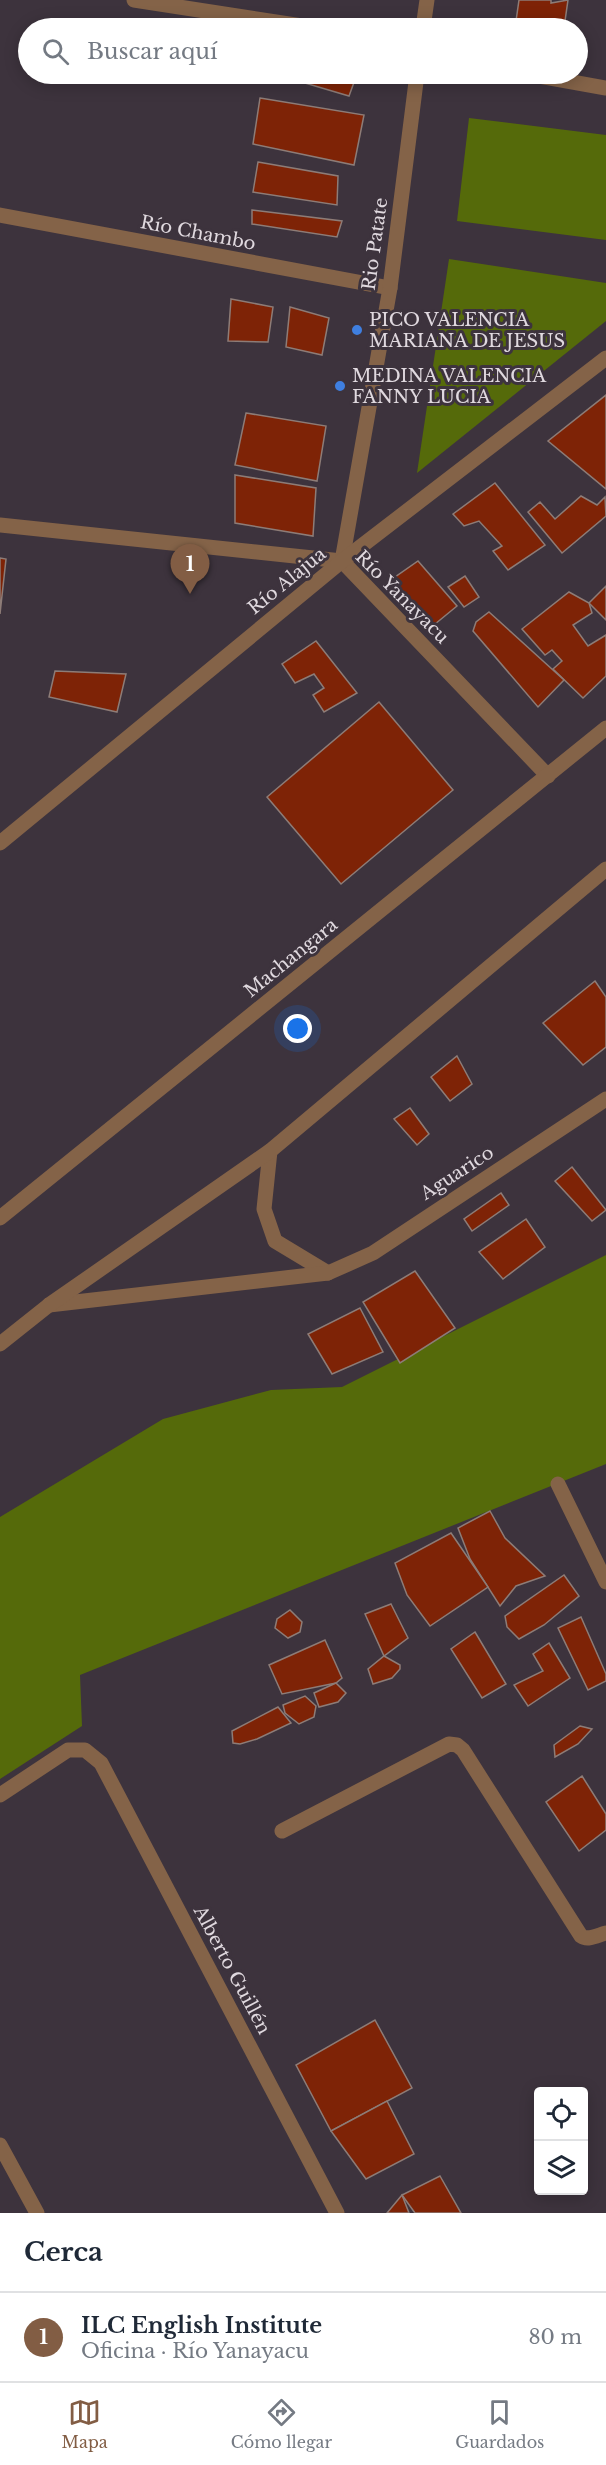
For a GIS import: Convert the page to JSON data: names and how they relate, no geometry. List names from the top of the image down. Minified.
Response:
{"streets":{"street":["Río Chambo","Rio Patate","Río Alajua","Río Yanayacu","Machangara","Aguarico","Alberto Guillén"]},"crossings":[["Río Chambo","Rio Patate"],["Rio Patate","Río Alajua"],["Rio Patate","Río Yanayacu"],["Río Alajua","Río Yanayacu"],["Río Yanayacu","Machangara"]],"places":["PICO VALENCIA MARIANA DE JESUS","MEDINA VALENCIA FANNY LUCIA"],"page":{"search":"Buscar aquí","pins":"1","heading":"Cerca","list":[{"mark":"1","name":"ILC English Institute","note":"Oficina · Río Yanayacu","value":"80 m"}],"nav":["Mapa","Cómo llegar","Guardados"]}}
